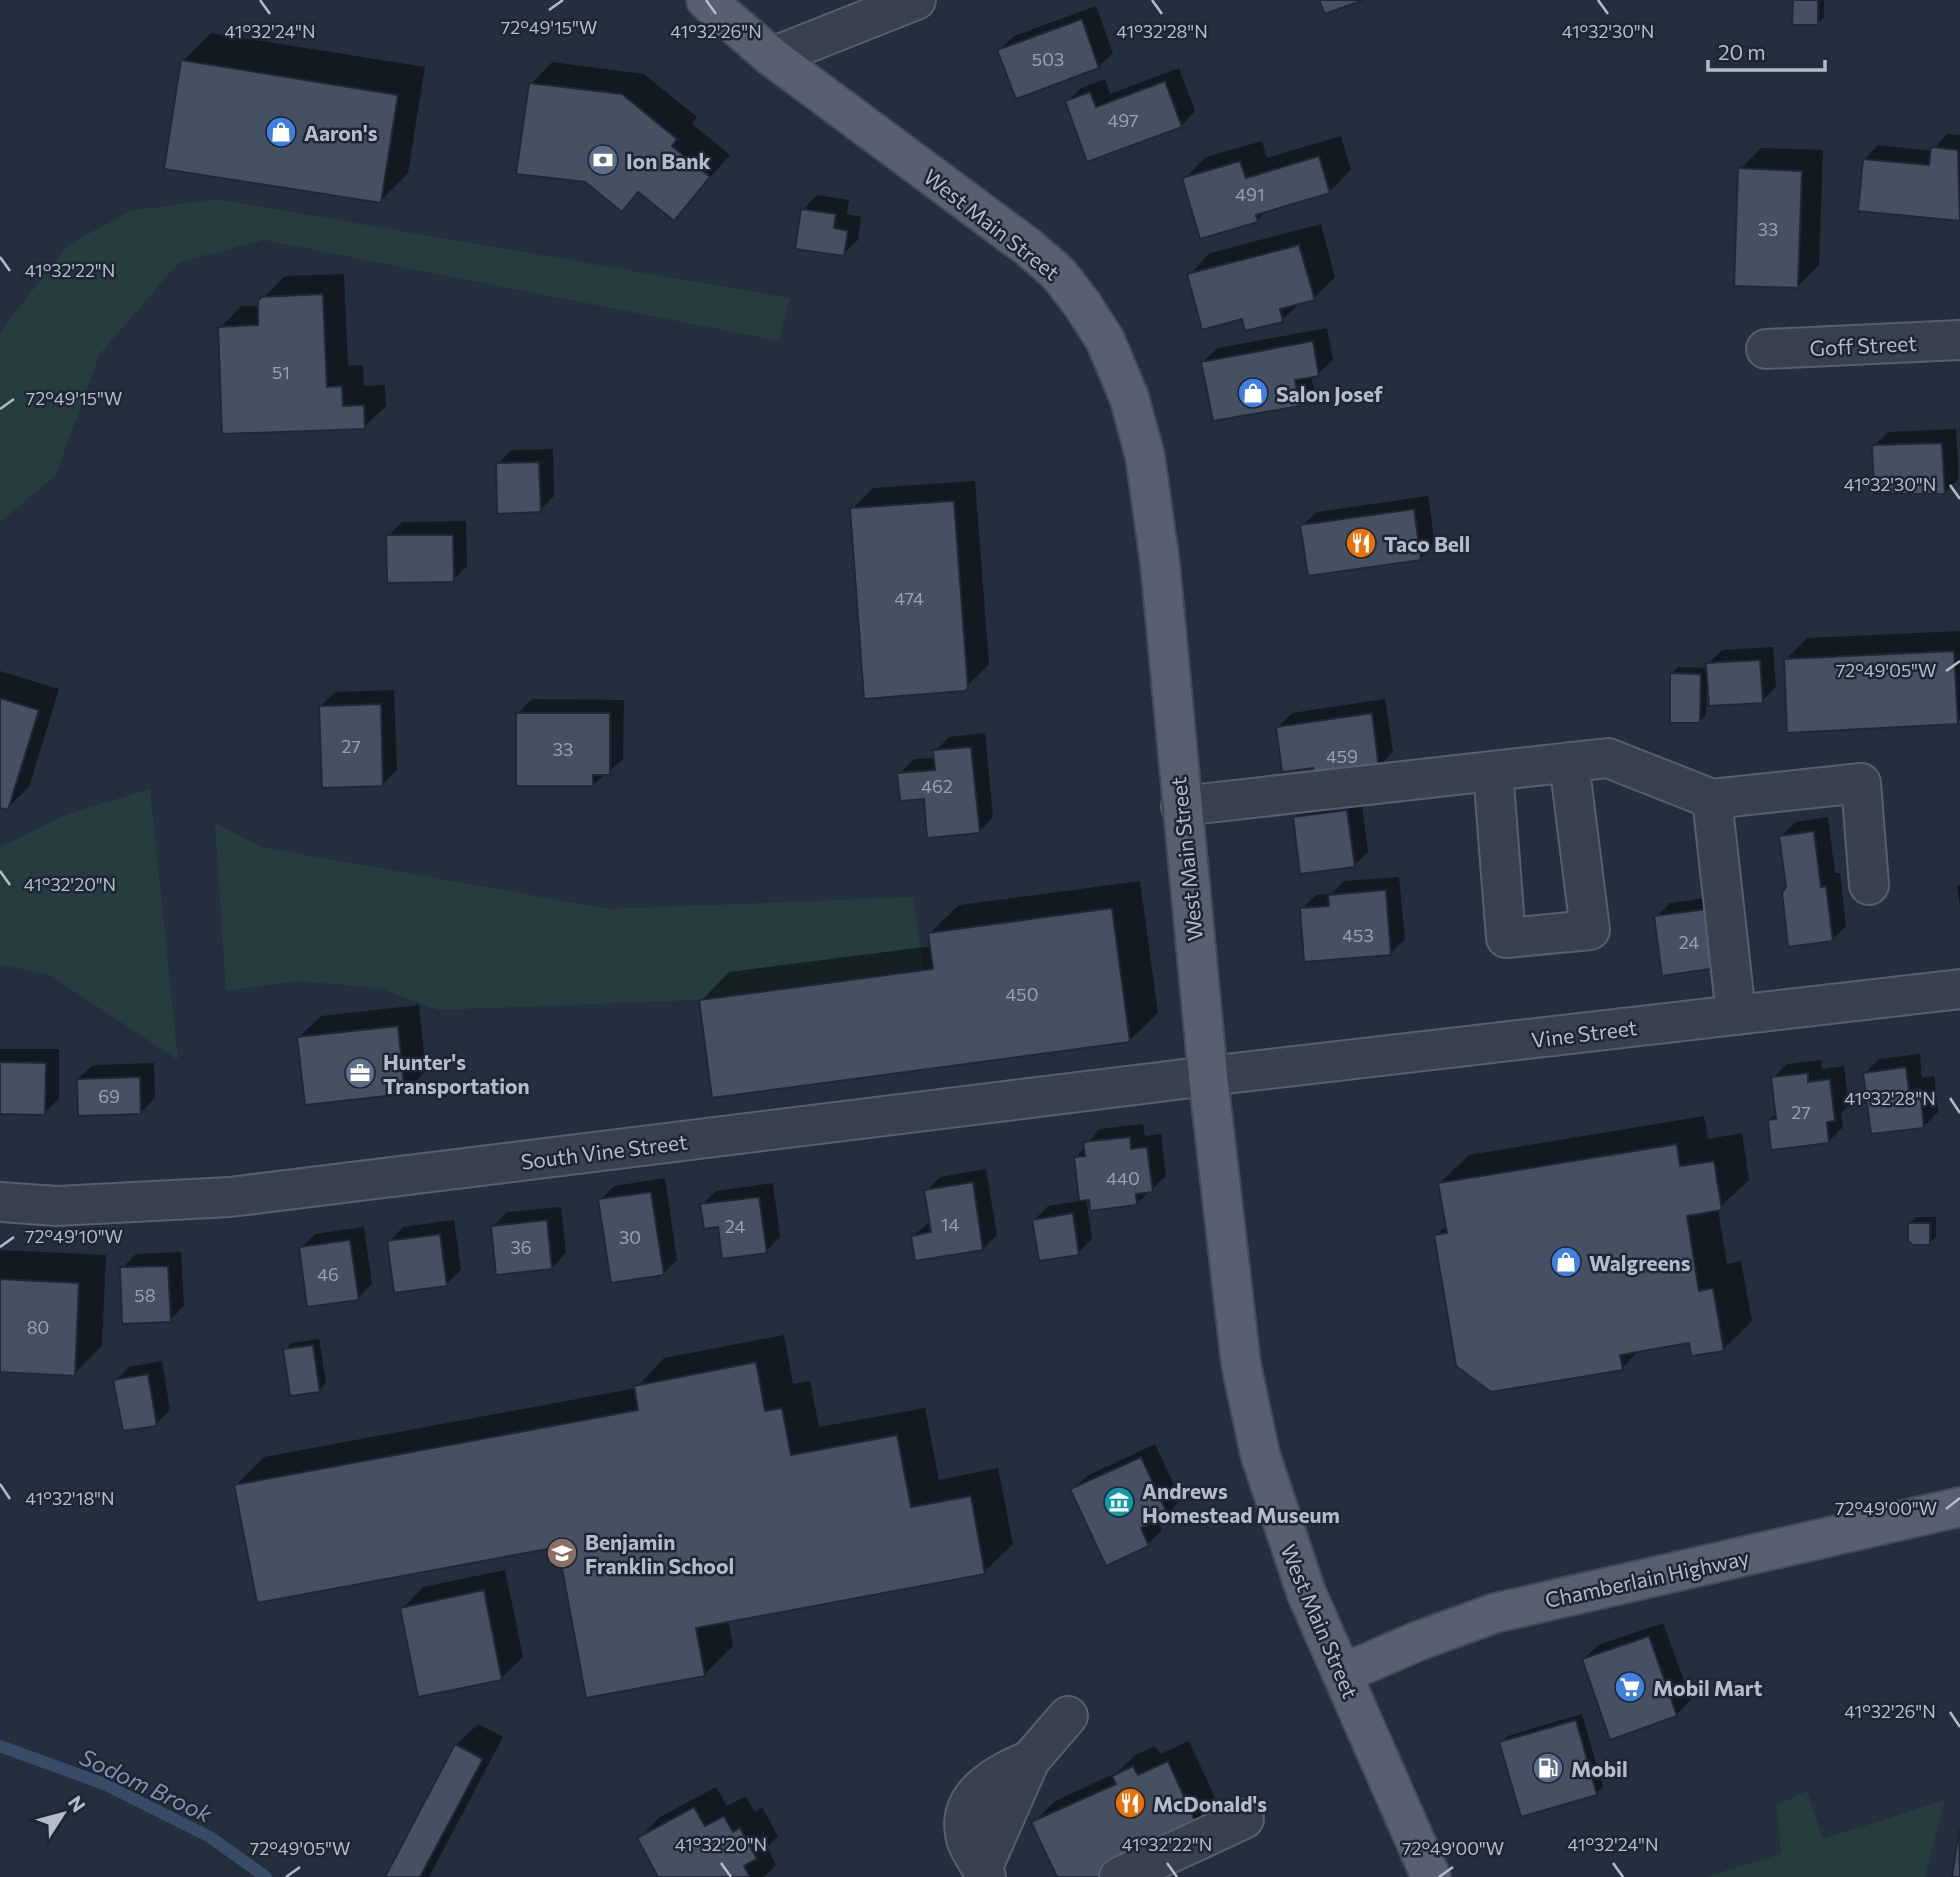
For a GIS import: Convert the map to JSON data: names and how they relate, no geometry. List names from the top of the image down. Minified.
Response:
{"streets":{"main road":["West Main Street","Chamberlain Highway"],"street":["Goff Street","Vine Street","South Vine Street"]},"crossings":[["West Main Street","Vine Street"],["West Main Street","South Vine Street"],["West Main Street","Chamberlain Highway"],["Vine Street","South Vine Street"]],"water":["Sodom Brook"],"places":{"shop":["Aaron's","Salon Josef","Walgreens"],"bank":["Ion Bank"],"restaurant":["Taco Bell","McDonald's"],"office":["Hunter's Transportation"],"museum":["Andrews Homestead Museum"],"school or university":["Benjamin Franklin School"],"supermarket":["Mobil Mart"],"fuel station":["Mobil"]},"house_numbers":["503","497","491","33","51","474","27","33","459","462","453","24","450","69","27","440","14","24","30","36","46","58","80"],"scale_bar":"20 m","north":"top right","coordinates":["72°49'15\"W","41°32'24\"N","41°32'26\"N","41°32'28\"N","41°32'30\"N","41°32'22\"N","72°49'05\"W","41°32'20\"N","72°49'10\"W","41°32'18\"N","72°49'00\"W"]}
